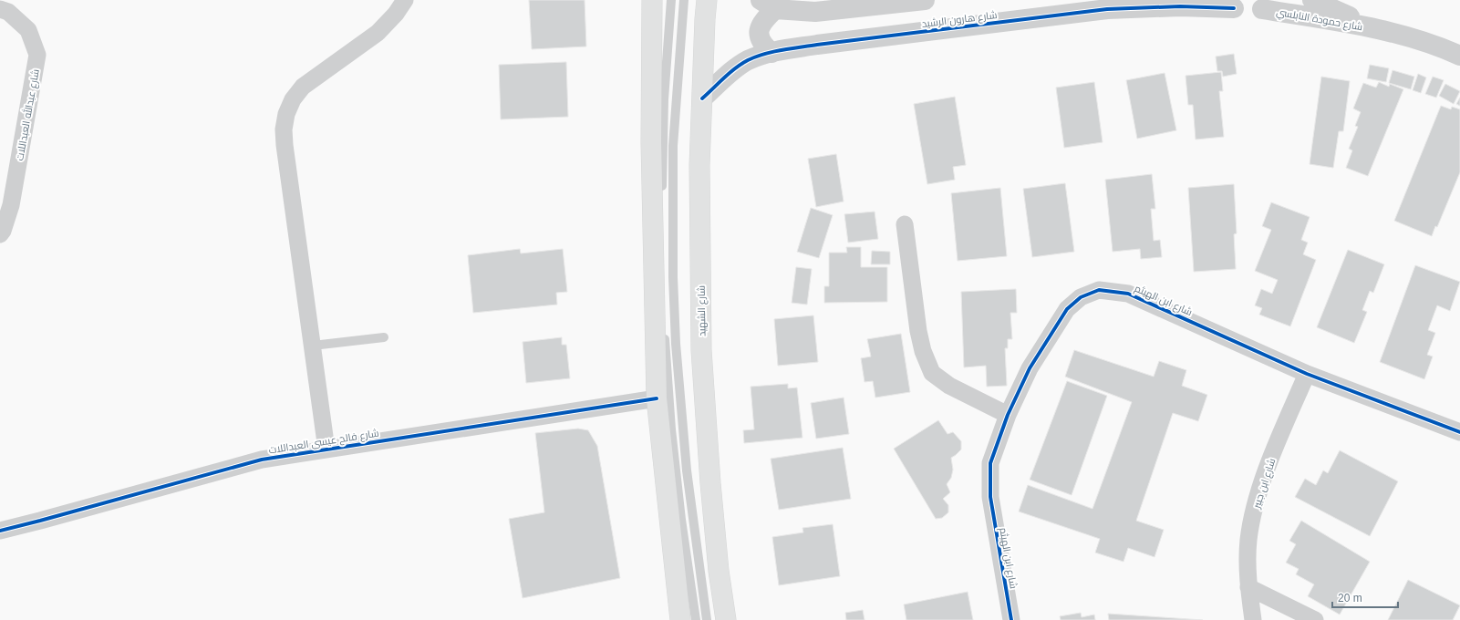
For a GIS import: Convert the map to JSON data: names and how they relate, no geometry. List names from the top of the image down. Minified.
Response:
{"streets":{"highway":["شارع الشهيد"],"street":["شارع هارون الرشيد","شارع حمودة النابلسي","شارع عبدالله العبداللات","شارع ابن الهيثم","شارع فالح عيسى العبداللات","شارع ابن جبير"]},"crossings":[["شارع هارون الرشيد","شارع حمودة النابلسي"],["شارع هارون الرشيد","شارع الشهيد"],["شارع ابن الهيثم","شارع ابن جبير"]],"scale_bar":"20 m"}
